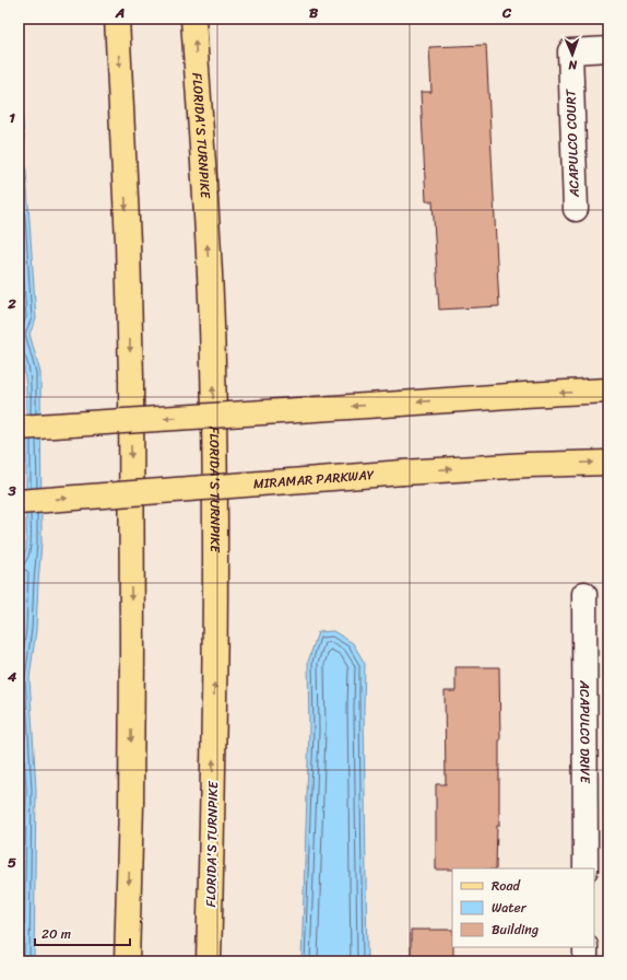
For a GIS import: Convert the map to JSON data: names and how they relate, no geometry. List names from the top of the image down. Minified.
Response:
{"streets":{"main road":["FLORIDA'S TURNPIKE","MIRAMAR PARKWAY"],"street":["ACAPULCO COURT","ACAPULCO DRIVE"]},"legend":["Road","Water","Building"],"scale_bar":"20 m","north":"bottom","grid":{"columns":["A","B","C"],"rows":["1","2","3","4","5"]}}
